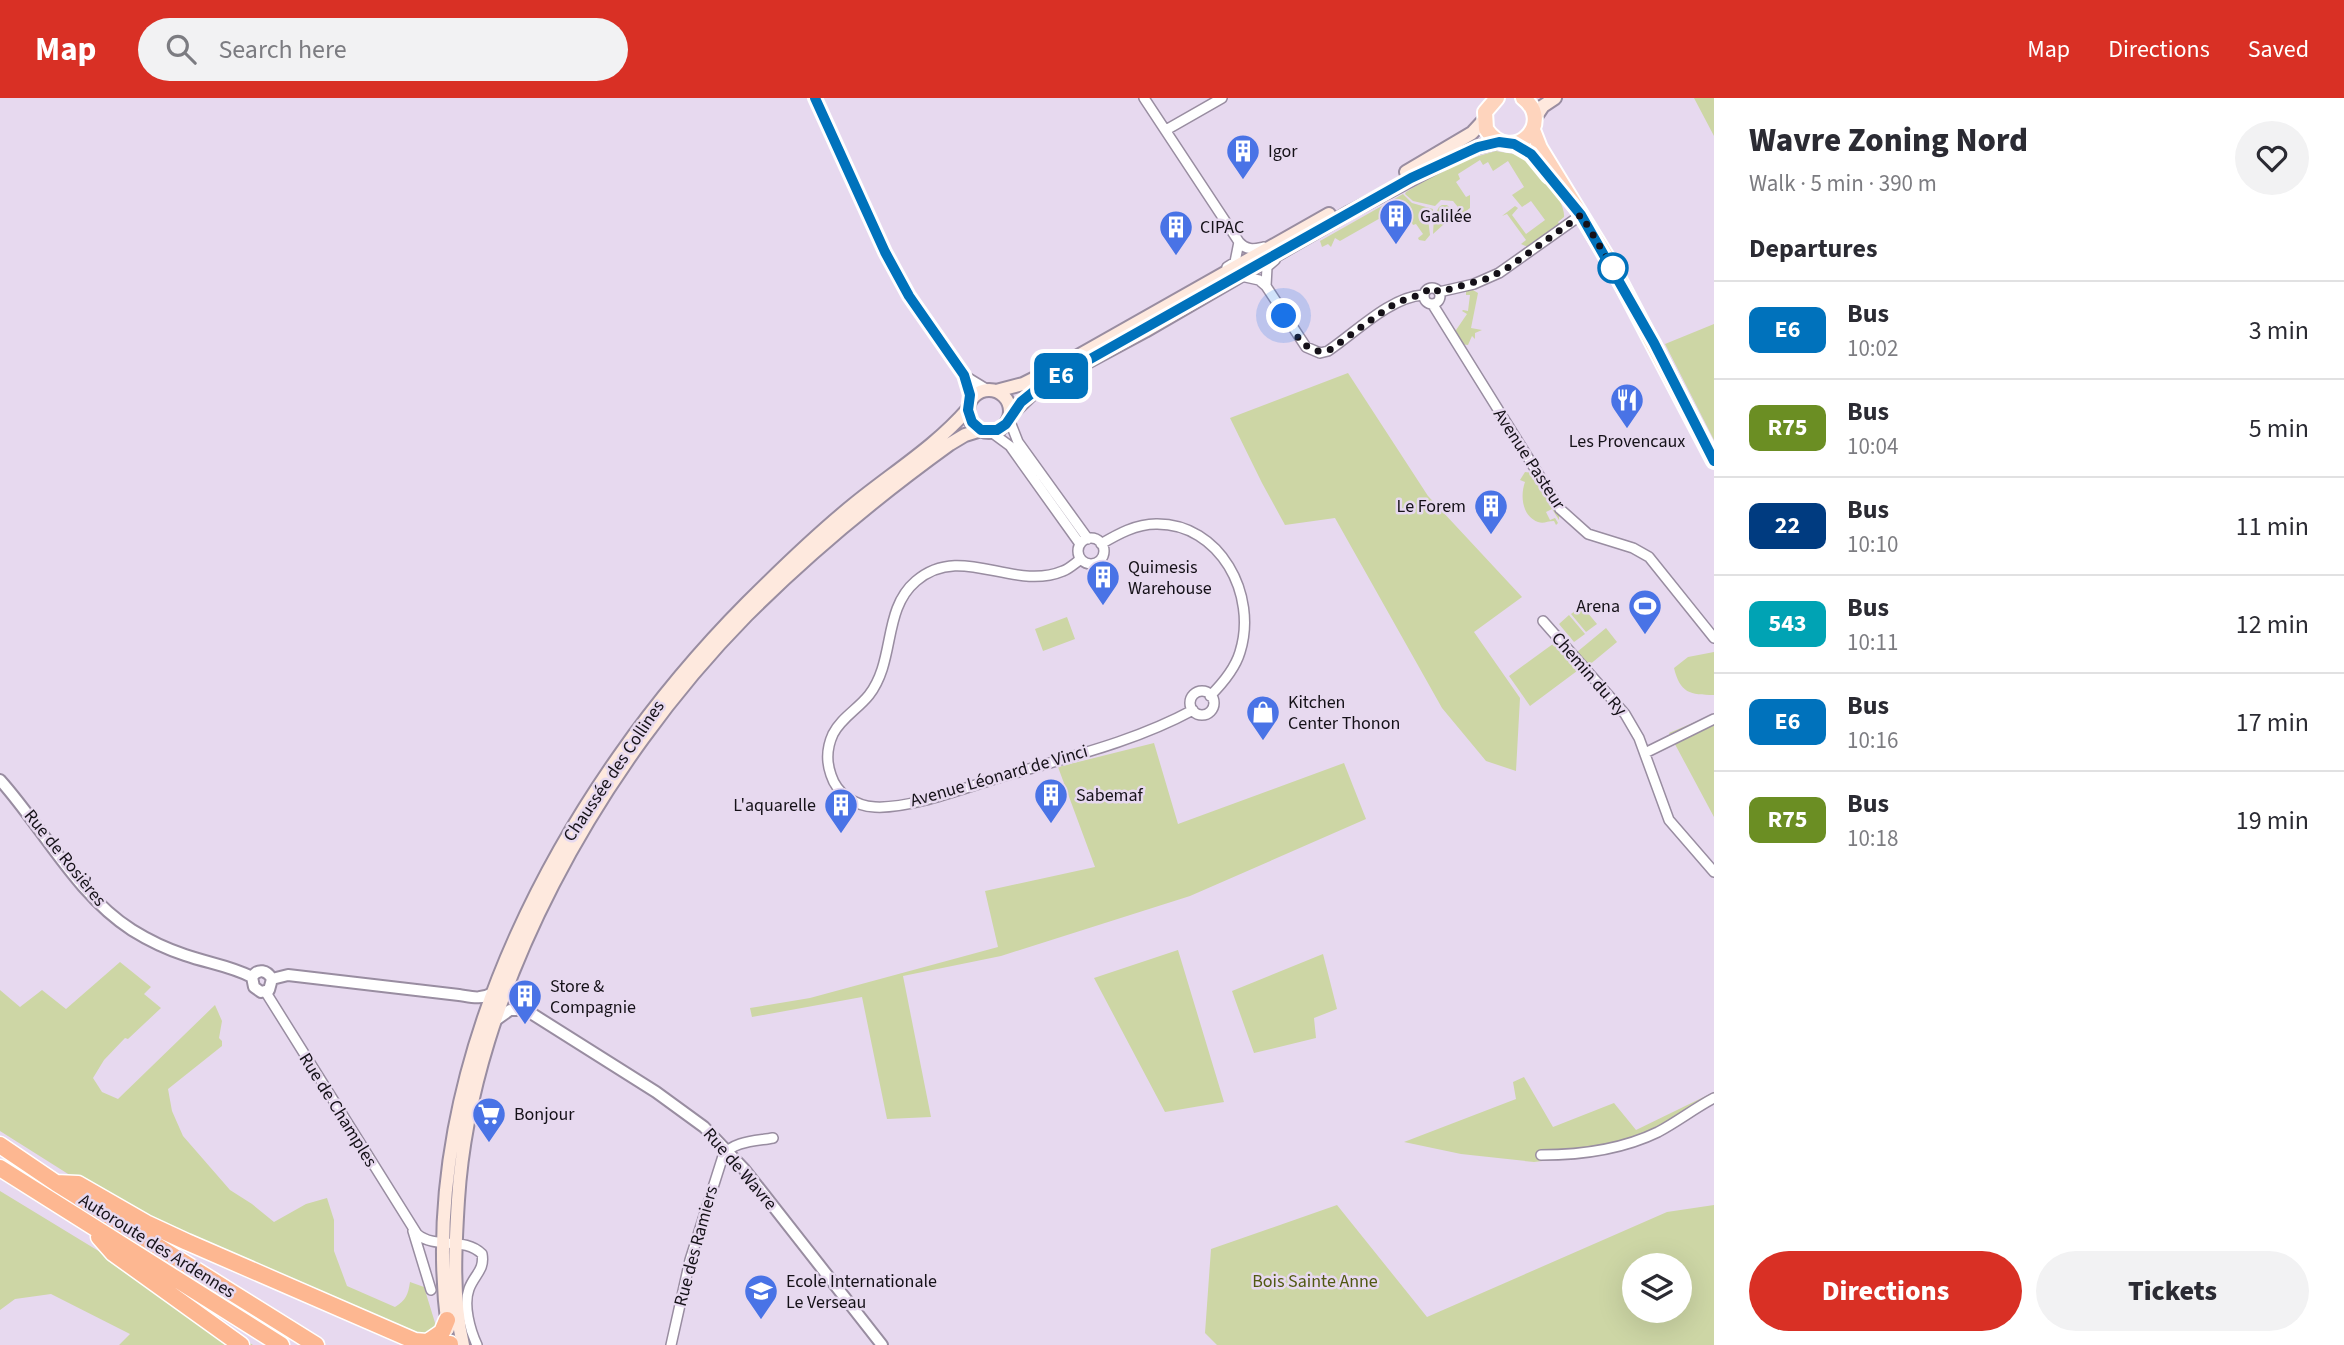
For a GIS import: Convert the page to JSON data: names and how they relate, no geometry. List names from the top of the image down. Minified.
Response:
{"streets":{"highway":["Autoroute des Ardennes"],"main road":["Chaussée des Collines"],"street":["Avenue Pasteur","Chemin du Ry","Avenue Léonard de Vinci","Rue de Rosières","Rue de Champles","Rue de Wavre","Rue des Ramiers"]},"crossings":[["Chaussée des Collines","Rue de Wavre"],["Rue de Rosières","Rue de Champles"],["Rue de Wavre","Rue des Ramiers"]],"parks":["Bois Sainte Anne"],"places":{"building":["Igor","Galilée","CIPAC","Le Forem","Quimesis Warehouse","Sabemaf","L'aquarelle","Store & Compagnie"],"restaurant":["Les Provencaux"],"sports":["Arena"],"shop":["Kitchen Center Thonon"],"supermarket":["Bonjour"],"school or university":["Ecole Internationale Le Verseau"]},"lines":["bus line E6"],"page":{"header":"Map","search":"Search here","nav":["Map","Directions","Saved"],"on_map":"E6","heading":[["Wavre Zoning Nord","Walk · 5 min · 390 m"],"Departures"],"list":[{"mark":"E6","name":"Bus","note":"10:02","value":"3 min"},{"mark":"R75","name":"Bus","note":"10:04","value":"5 min"},{"mark":"22","name":"Bus","note":"10:10","value":"11 min"},{"mark":"543","name":"Bus","note":"10:11","value":"12 min"},{"mark":"E6","name":"Bus","note":"10:16","value":"17 min"},{"mark":"R75","name":"Bus","note":"10:18","value":"19 min"}],"buttons":["Directions","Tickets"]}}
